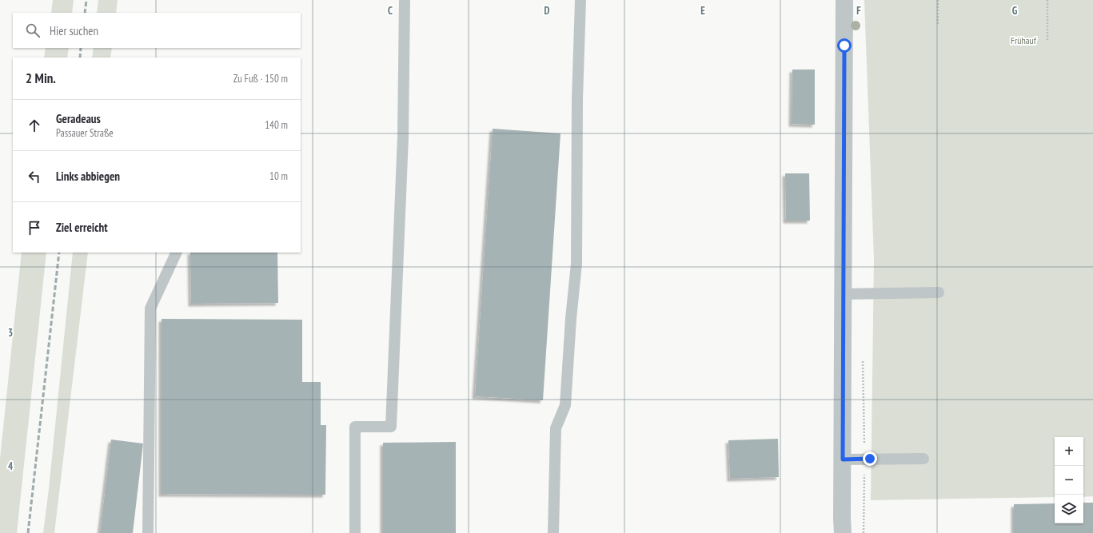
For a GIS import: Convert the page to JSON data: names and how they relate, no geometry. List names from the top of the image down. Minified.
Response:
{"parks":["Frühauf"],"page":{"search":"Hier suchen","heading":["2 Min.","Zu Fuß · 150 m"],"list":[["Geradeaus","Passauer Straße","140 m"],["Links abbiegen","10 m"],"Ziel erreicht"],"map_buttons":["+","−"]},"grid":{"columns":["C","D","E","F","G"],"rows":["3","4"]}}
